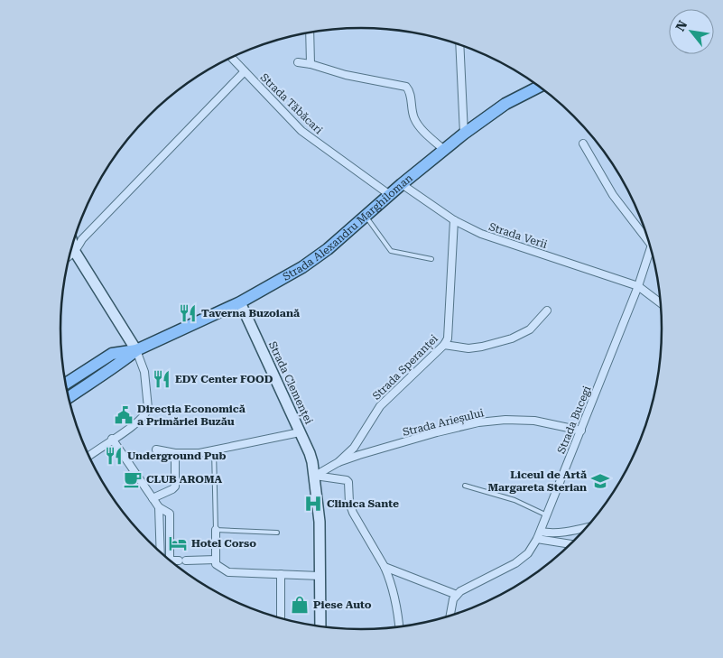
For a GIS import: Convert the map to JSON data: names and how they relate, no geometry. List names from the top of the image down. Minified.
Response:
{"streets":{"main road":["Strada Alexandru Marghiloman"],"street":["Strada Tăbăcari","Strada Verii","Strada Speranței","Strada Clemenței","Strada Bucegi","Strada Arieșului"]},"crossings":[["Strada Tăbăcari","Strada Alexandru Marghiloman"],["Strada Alexandru Marghiloman","Strada Verii"],["Strada Alexandru Marghiloman","Strada Clemenței"],["Strada Verii","Strada Speranței"],["Strada Verii","Strada Bucegi"],["Strada Speranței","Strada Arieșului"],["Strada Clemenței","Strada Arieșului"],["Strada Bucegi","Strada Arieșului"]],"places":{"restaurant":["Taverna Buzoiană","EDY Center FOOD","Underground Pub"],"public building":["Direcţia Economică a Primăriei Buzău"],"cafe":["CLUB AROMA"],"school or university":["Liceul de Artă Margareta Sterian"],"hospital":["Clinica Sante"],"hotel":["Hotel Corso"],"shop":["Piese Auto"]},"north":"top left"}
